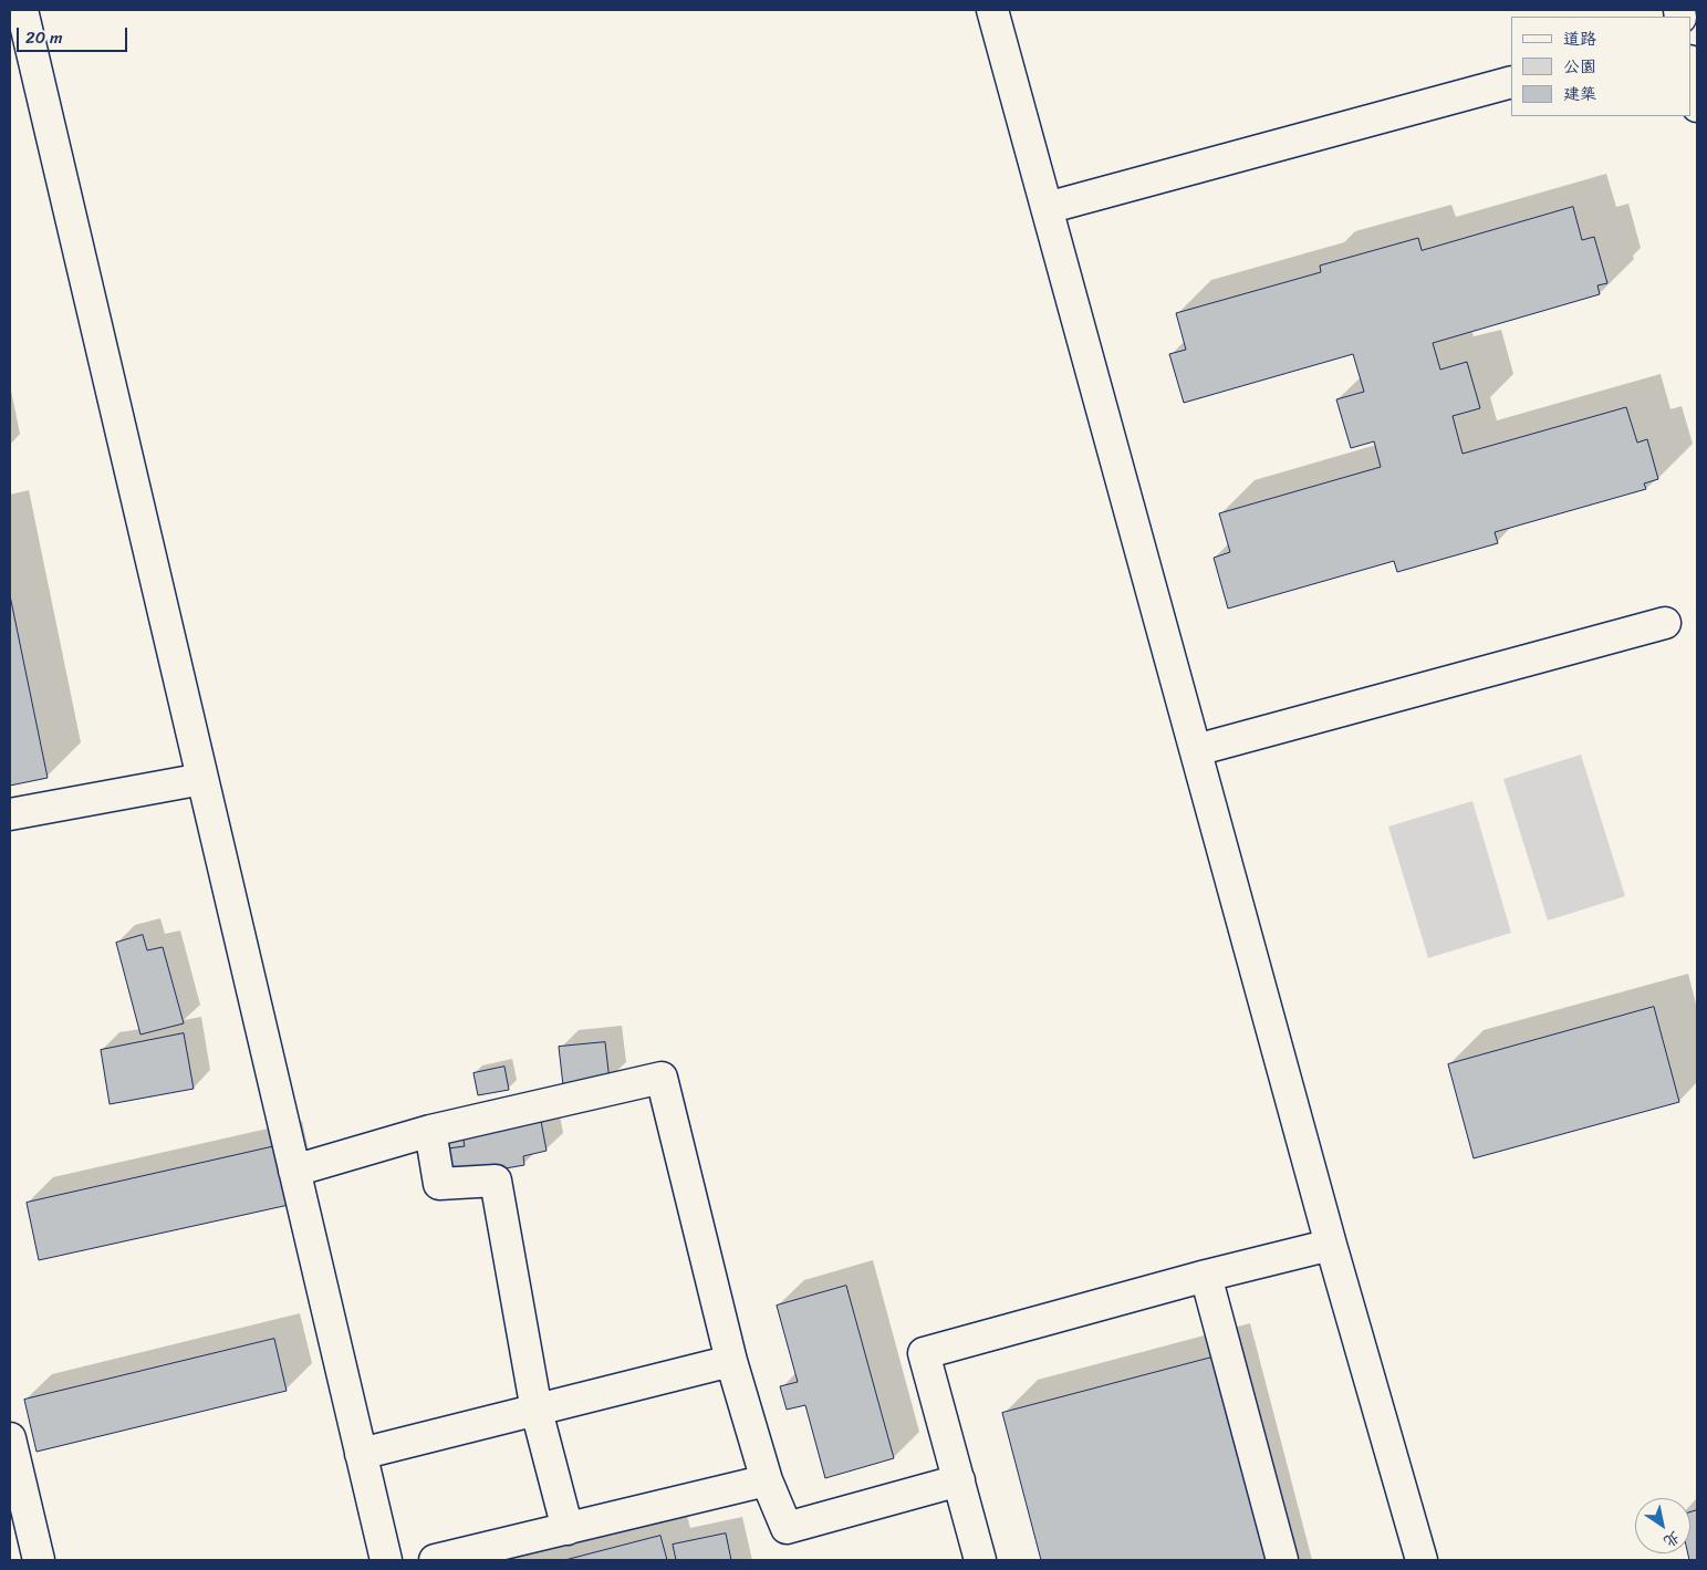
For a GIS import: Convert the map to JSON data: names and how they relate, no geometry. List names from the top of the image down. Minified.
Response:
{"legend":["道路","公園","建築"],"scale_bar":"20 m","north":"bottom right"}
